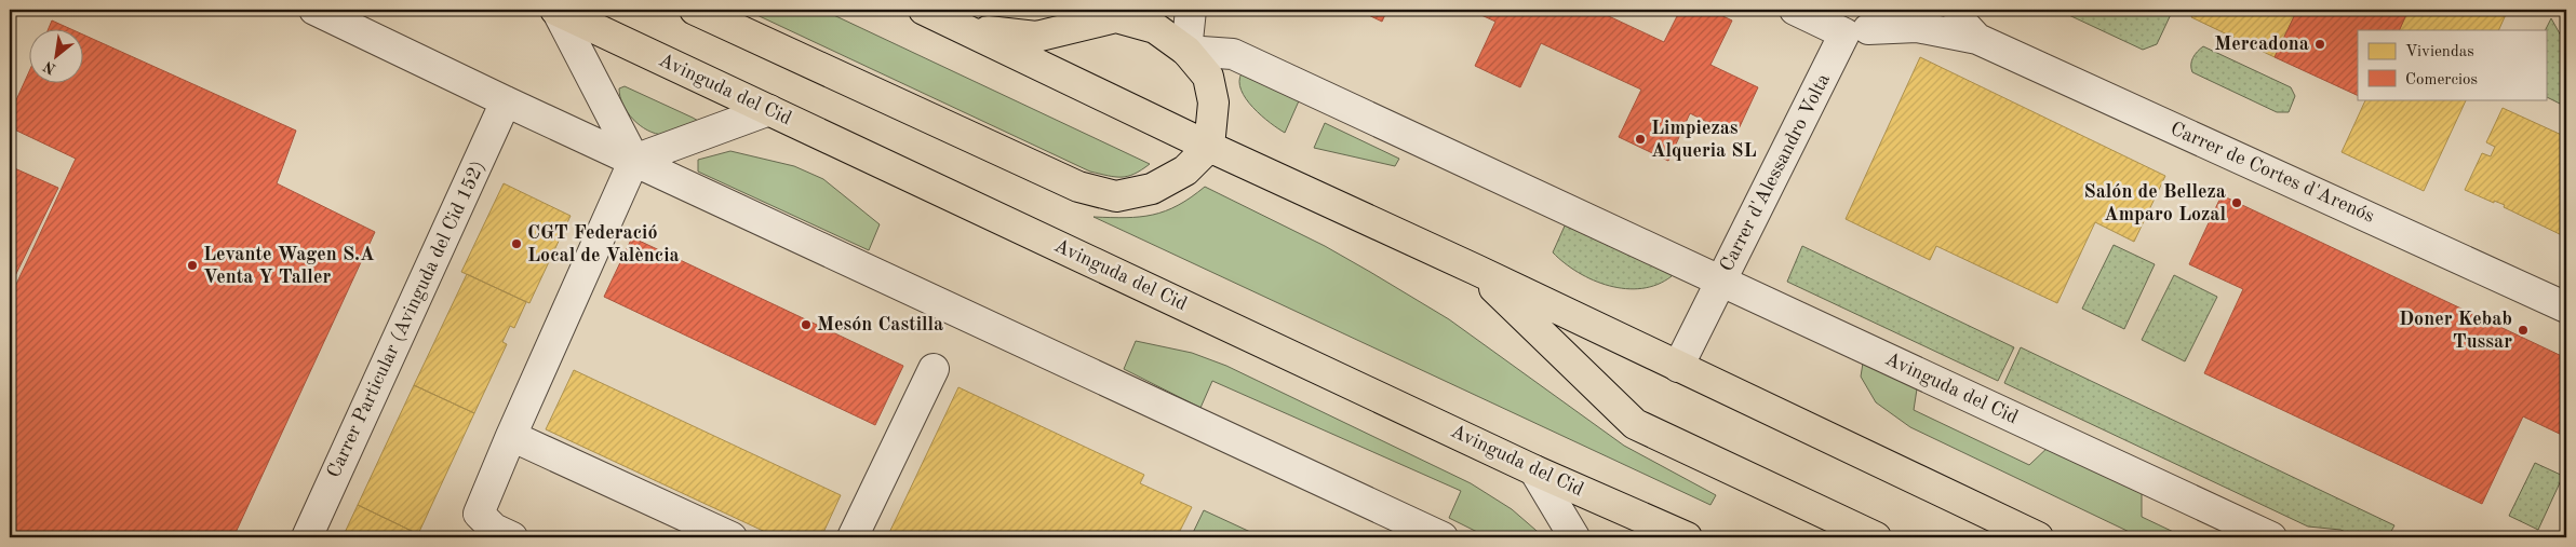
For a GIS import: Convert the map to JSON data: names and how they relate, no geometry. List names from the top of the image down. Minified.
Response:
{"streets":{"main road":["Avinguda del Cid"],"street":["Carrer d'Alessandro Volta","Carrer de Cortes d'Arenós","Carrer Particular (Avinguda del Cid 152)"]},"crossings":[["Avinguda del Cid","Carrer d'Alessandro Volta"],["Carrer d'Alessandro Volta","Carrer de Cortes d'Arenós"]],"places":["Mercadona","Limpiezas Alqueria SL","Salón de Belleza Amparo Lozal","CGT Federació Local de València","Levante Wagen S.A Venta Y Taller","Mesón Castilla","Doner Kebab Tussar"],"legend":["Viviendas","Comercios"],"north":"bottom left"}
